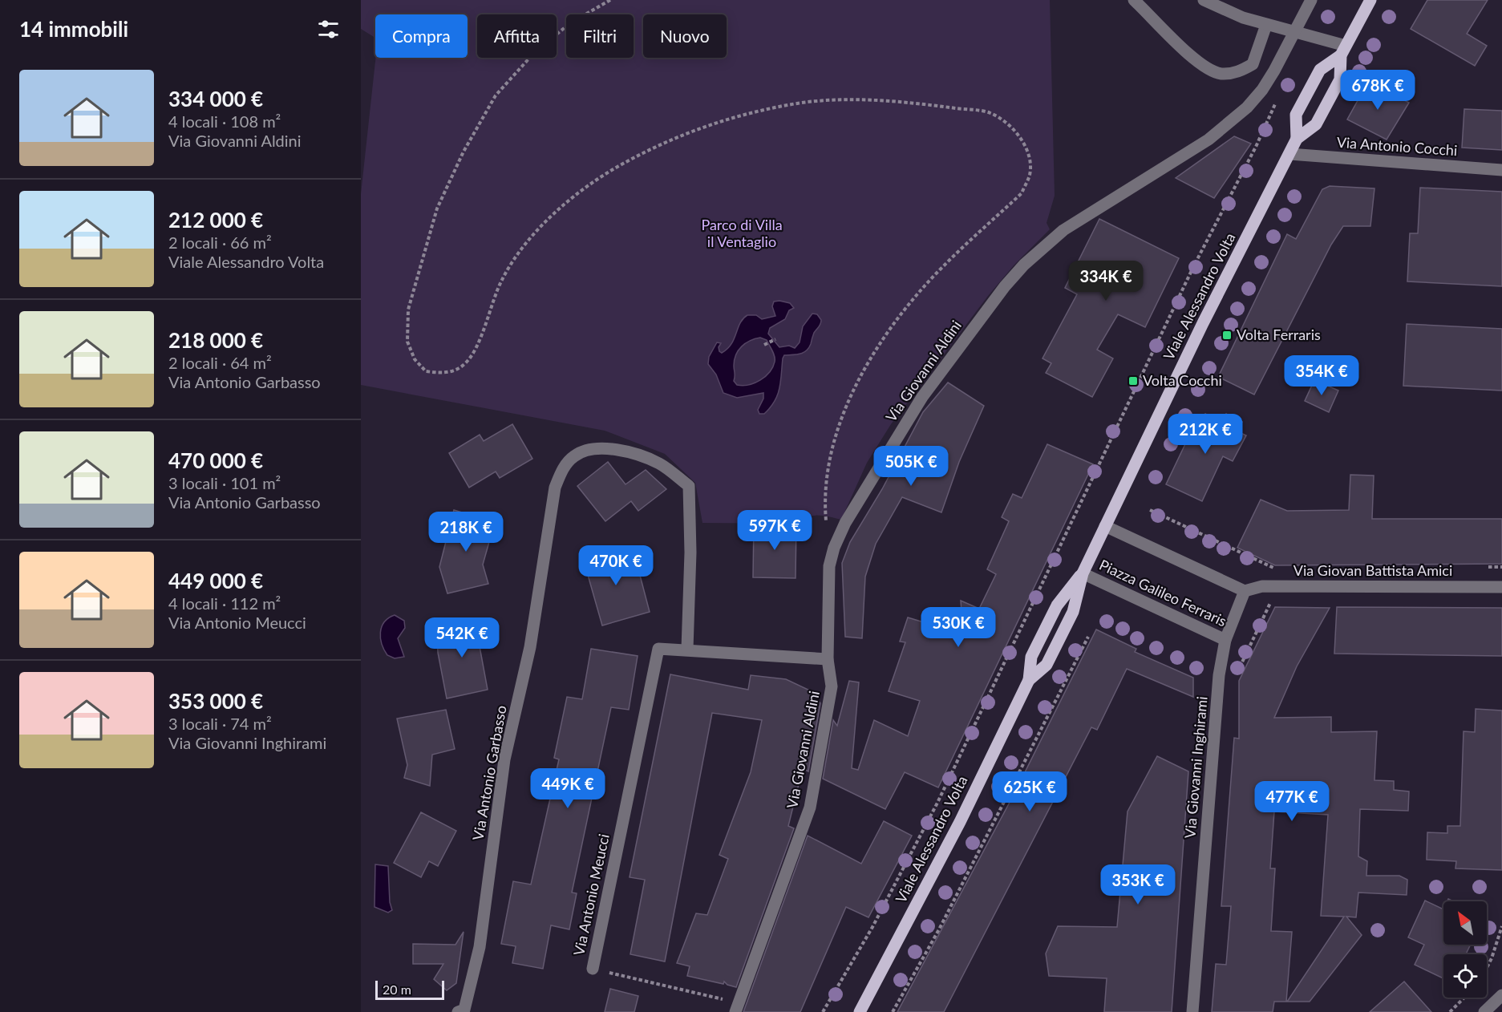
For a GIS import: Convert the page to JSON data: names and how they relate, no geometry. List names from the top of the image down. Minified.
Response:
{"streets":{"main road":["Viale Alessandro Volta"],"street":["Via Antonio Cocchi","Via Giovanni Aldini","Via Giovan Battista Amici","Piazza Galileo Ferraris","Via Giovanni Inghirami","Via Antonio Garbasso","Via Antonio Meucci"]},"crossings":[["Via Antonio Cocchi","Viale Alessandro Volta"],["Viale Alessandro Volta","Piazza Galileo Ferraris"],["Via Giovanni Aldini","Via Antonio Meucci"],["Via Giovan Battista Amici","Piazza Galileo Ferraris"],["Piazza Galileo Ferraris","Via Giovanni Inghirami"],["Via Antonio Garbasso","Via Antonio Meucci"]],"parks":["Parco di Villa il Ventaglio"],"places":{"transit":["Volta Ferraris","Volta Cocchi"]},"scale_bar":"20 m","north":"top left","page":{"heading":"14 immobili","chip":["Compra","Affitta","Filtri","Nuovo"],"list":[{"name":"334 000 €","note":"4 locali · 108 m² · Via Giovanni Aldini"},{"name":"212 000 €","note":"2 locali · 66 m² · Viale Alessandro Volta"},{"name":"218 000 €","note":"2 locali · 64 m² · Via Antonio Garbasso"},{"name":"470 000 €","note":"3 locali · 101 m² · Via Antonio Garbasso"},{"name":"449 000 €","note":"4 locali · 112 m² · Via Antonio Meucci"},{"name":"353 000 €","note":"3 locali · 74 m² · Via Giovanni Inghirami"}],"price":["678K €","334K €","354K €","212K €","505K €","597K €","218K €","470K €","530K €","542K €","449K €","625K €","477K €","353K €"],"scale":"20 m"}}
